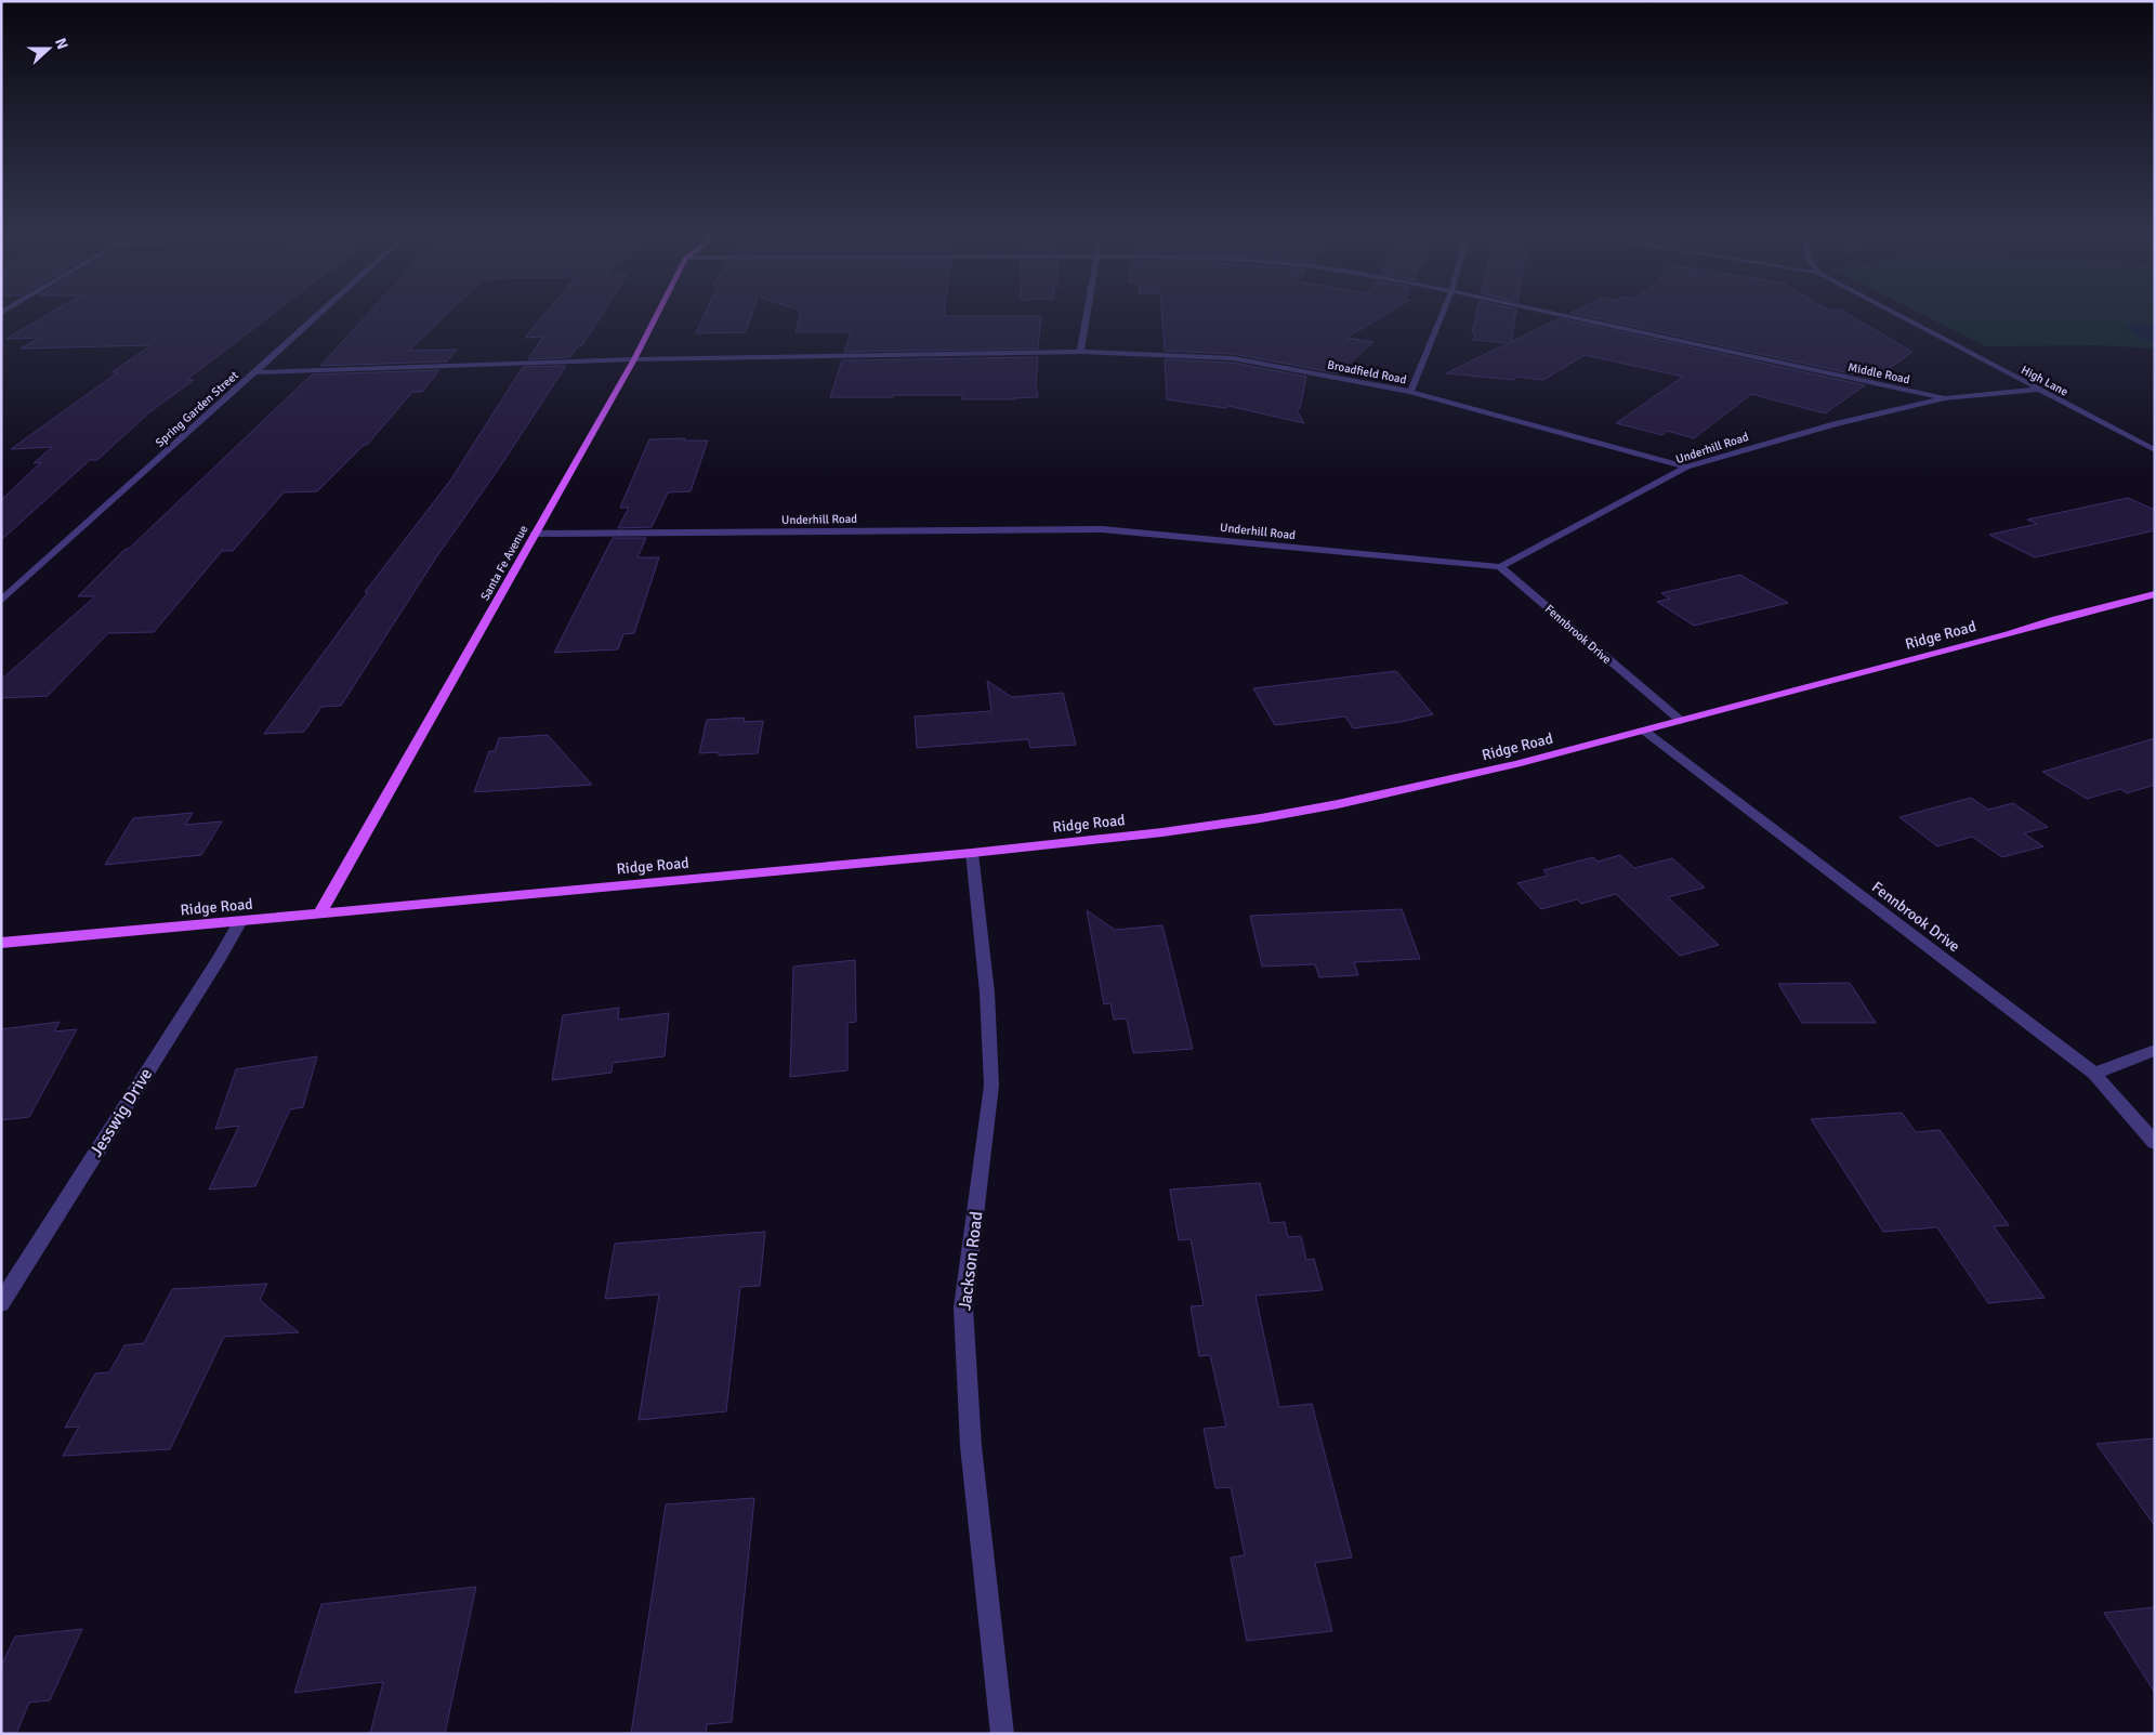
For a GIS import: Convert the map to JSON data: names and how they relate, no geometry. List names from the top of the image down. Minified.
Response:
{"streets":{"main road":["Santa Fe Avenue","Ridge Road"],"street":["Broadfield Road","Middle Road","High Lane","Spring Garden Street","Underhill Road","Fennbrook Drive","Jesswig Drive","Jackson Road"]},"crossings":[["Broadfield Road","Spring Garden Street"],["Broadfield Road","Underhill Road"],["Broadfield Road","Santa Fe Avenue"],["Middle Road","High Lane"],["Middle Road","Underhill Road"],["Underhill Road","Santa Fe Avenue"],["Underhill Road","Fennbrook Drive"],["Santa Fe Avenue","Ridge Road"],["Fennbrook Drive","Ridge Road"],["Ridge Road","Jesswig Drive"],["Ridge Road","Jackson Road"]],"north":"right"}
